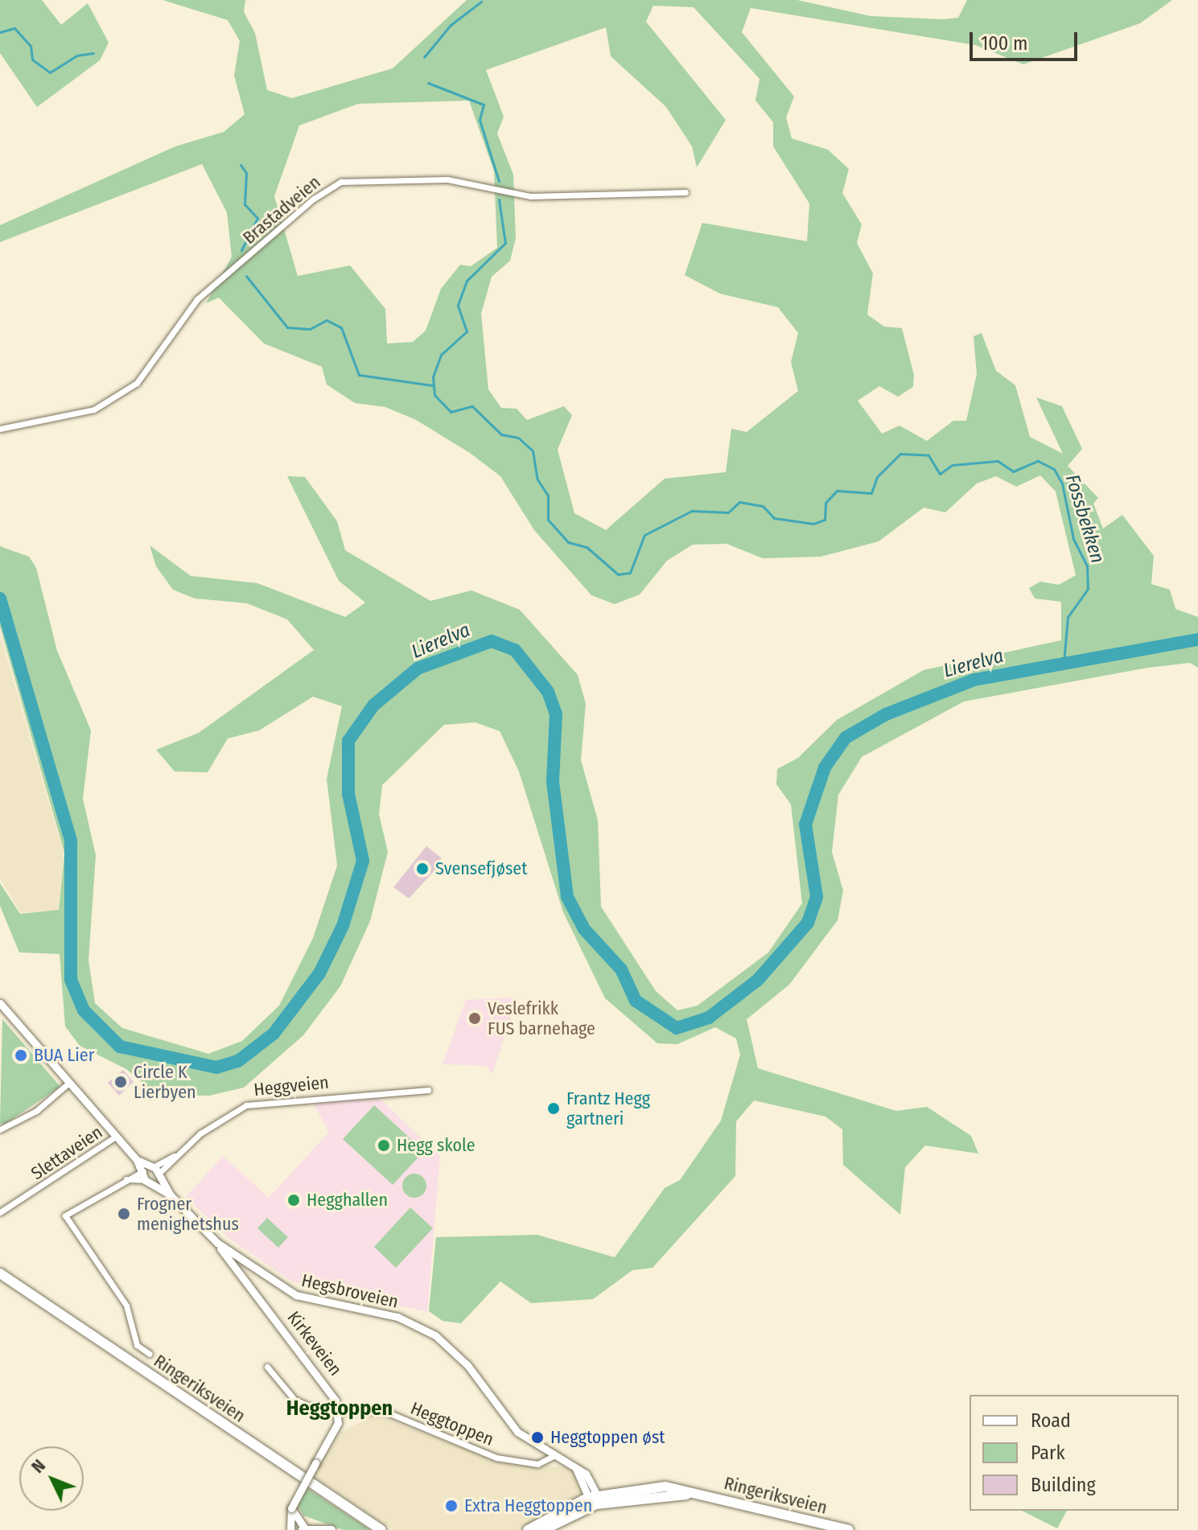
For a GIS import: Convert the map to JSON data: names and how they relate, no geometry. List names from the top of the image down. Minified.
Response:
{"streets":{"main road":["Ringeriksveien"],"street":["Brastadveien","Heggveien","Slettaveien","Hegsbroveien","Kirkeveien","Heggtoppen"]},"crossings":[["Heggveien","Hegsbroveien"],["Slettaveien","Hegsbroveien"],["Hegsbroveien","Kirkeveien"],["Hegsbroveien","Ringeriksveien"],["Hegsbroveien","Heggtoppen"],["Kirkeveien","Heggtoppen"]],"districts":["Heggtoppen"],"water":["Fossbekken","Lierelva"],"places":["Svensefjøset","Veslefrikk FUS barnehage","BUA Lier","Circle K Lierbyen","Frantz Hegg gartneri","Hegg skole","Hegghallen","Frogner menighetshus","Heggtoppen øst","Extra Heggtoppen"],"legend":["Road","Park","Building"],"scale_bar":"100 m","north":"top left"}
